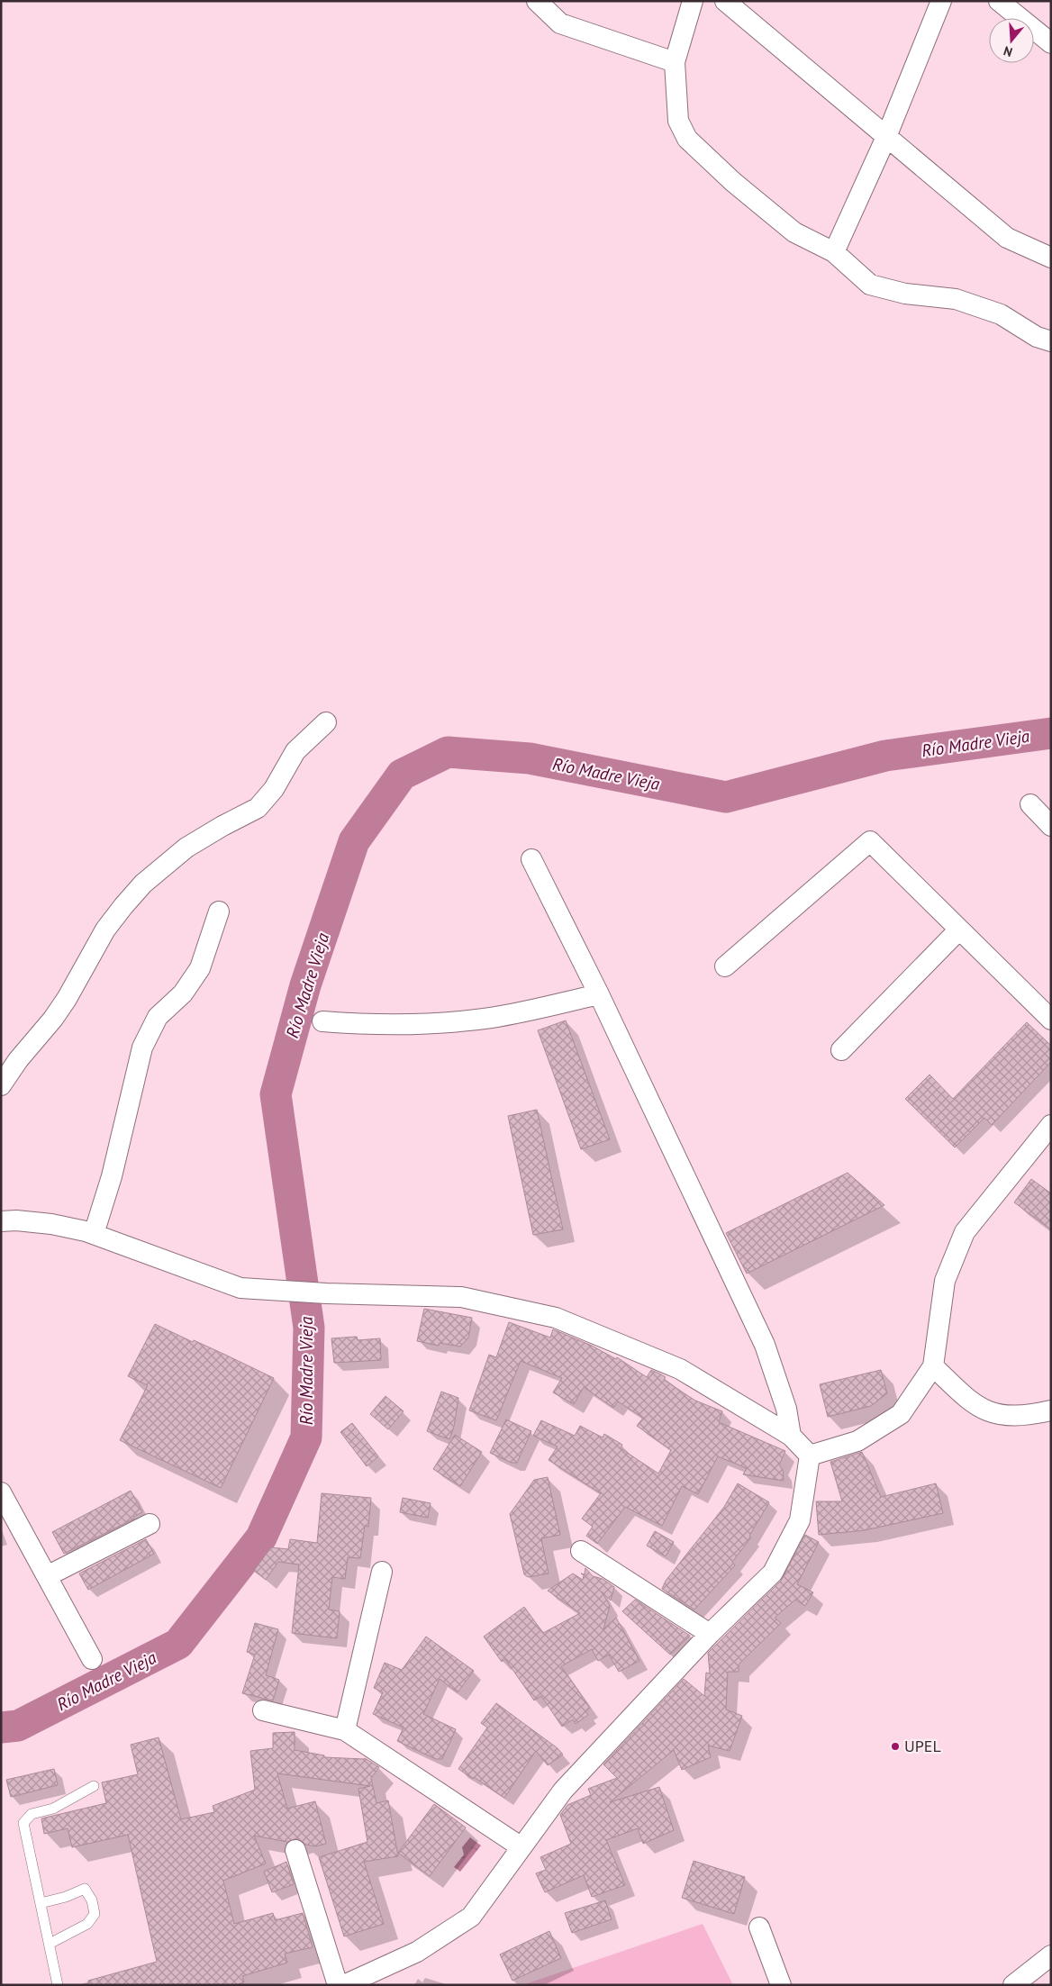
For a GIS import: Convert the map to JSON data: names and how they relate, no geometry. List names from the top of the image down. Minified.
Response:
{"water":["Río Madre Vieja"],"places":["UPEL"],"north":"bottom"}
